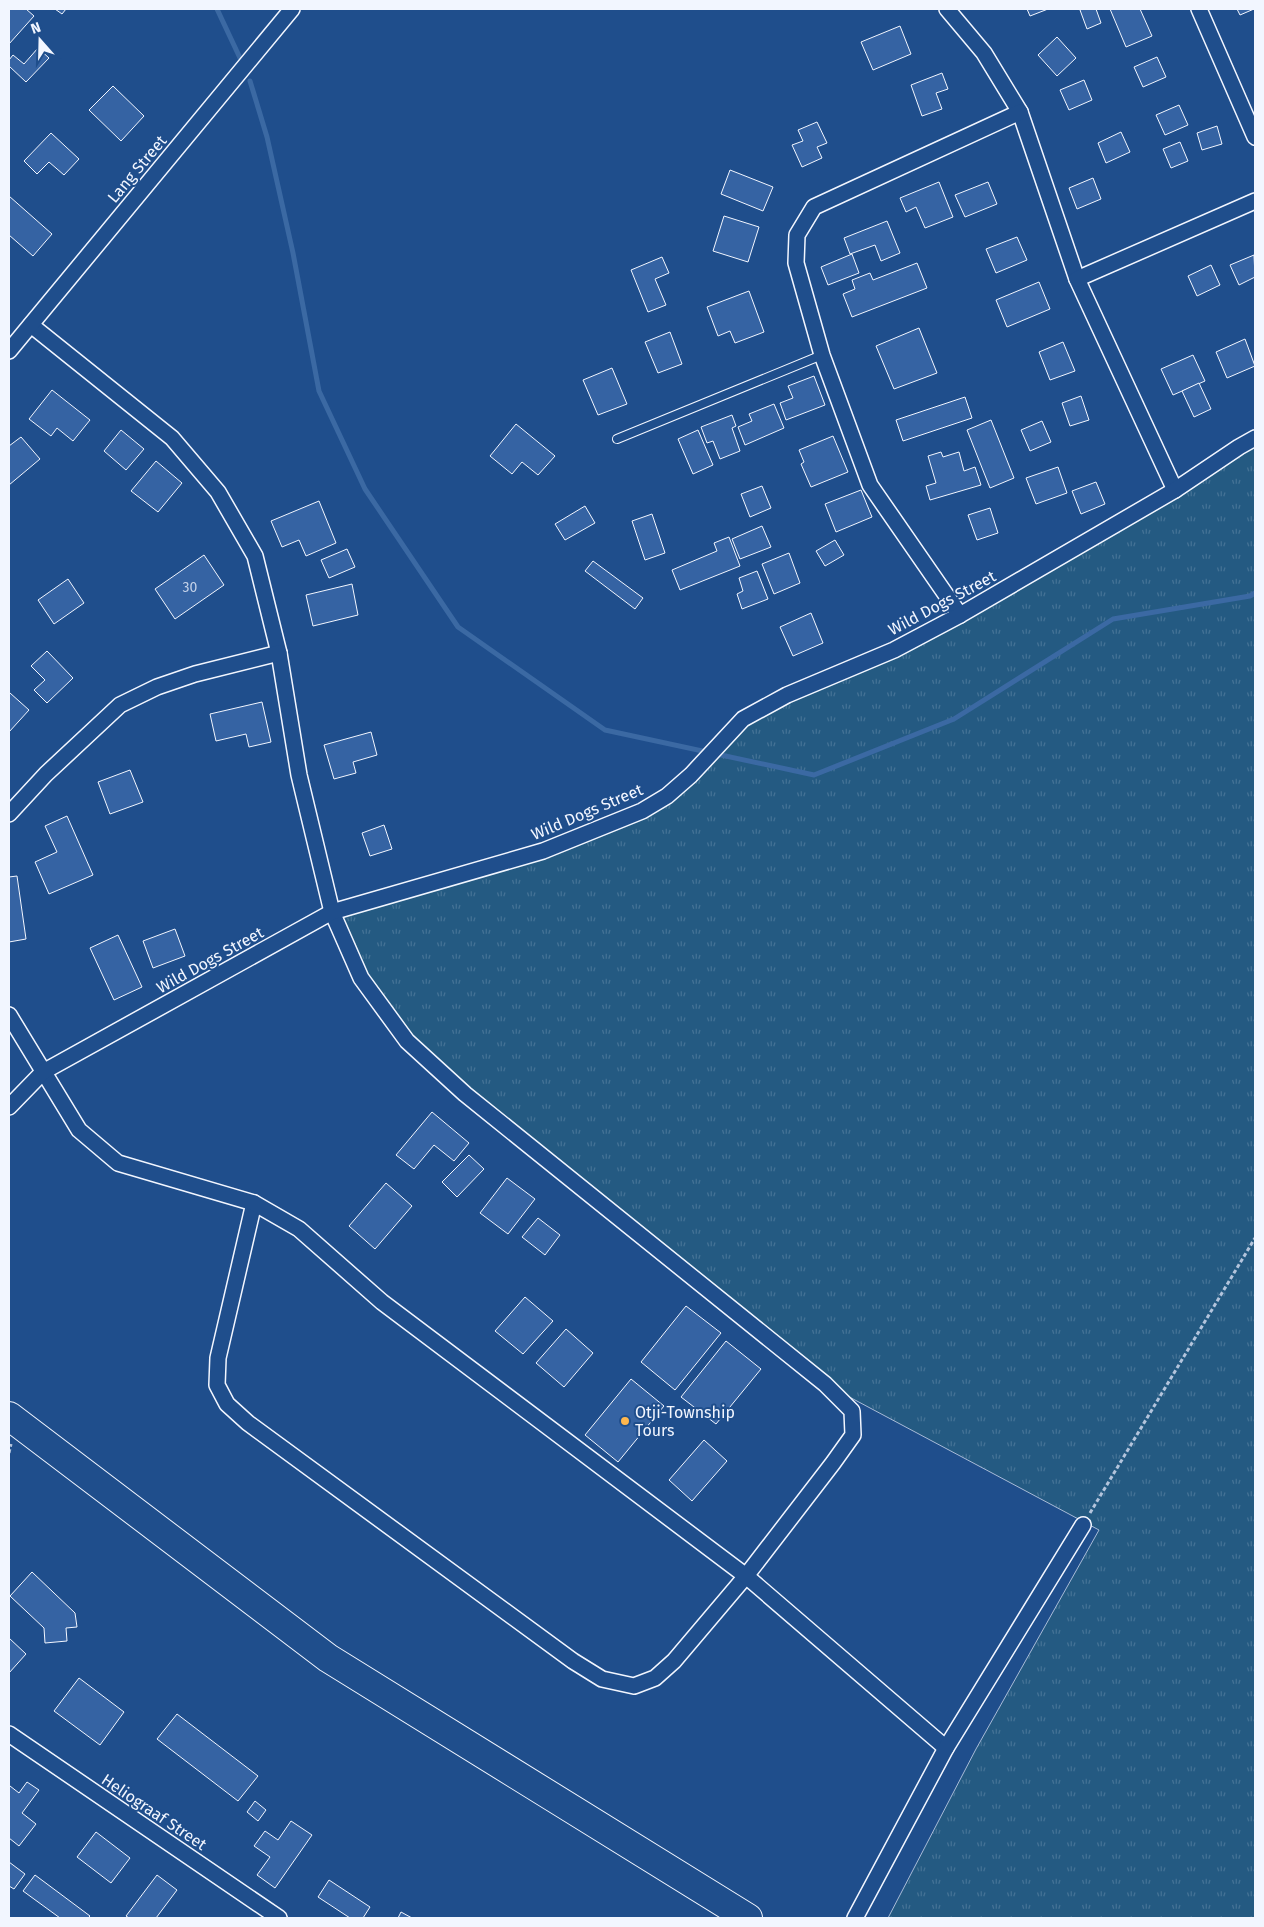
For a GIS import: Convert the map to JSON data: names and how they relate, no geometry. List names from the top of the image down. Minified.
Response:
{"streets":{"street":["Lang Street","Wild Dogs Street","Heliograaf Street"]},"places":["Otji-Township Tours"],"house_numbers":["30"],"north":"top"}
